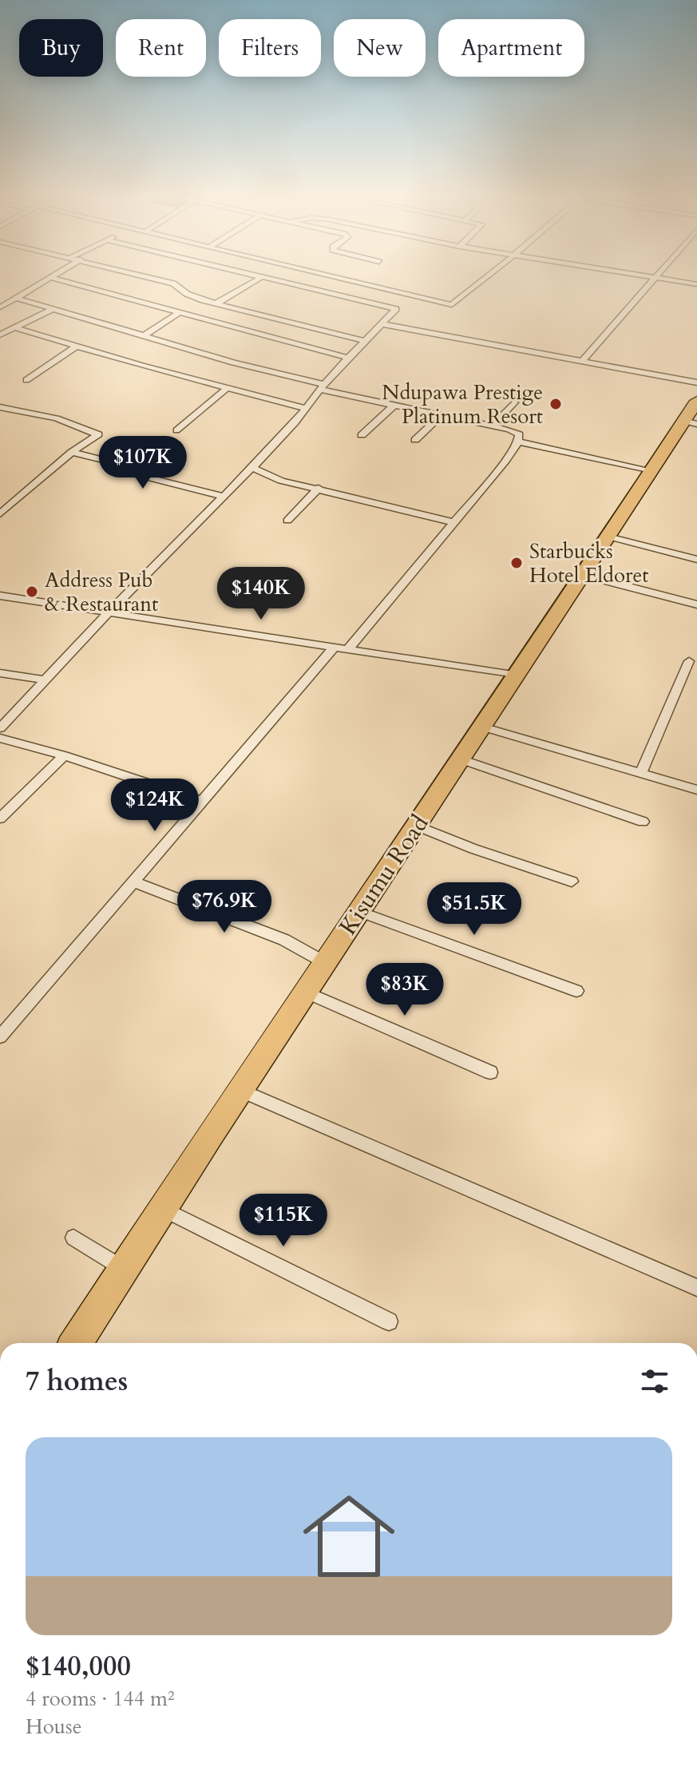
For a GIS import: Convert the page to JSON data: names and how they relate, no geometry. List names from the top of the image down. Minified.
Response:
{"streets":{"highway":["Kisumu Road"]},"places":["Ndupawa Prestige Platinum Resort","Starbucks Hotel Eldoret","Address Pub & Restaurant"],"page":{"chip":["Buy","Rent","Filters","New","Apartment"],"price":["$107K","$140K","$124K","$76.9K","$51.5K","$83K","$115K"],"heading":"7 homes","list":[{"name":"$140,000","note":"4 rooms · 144 m² · House"}]}}
